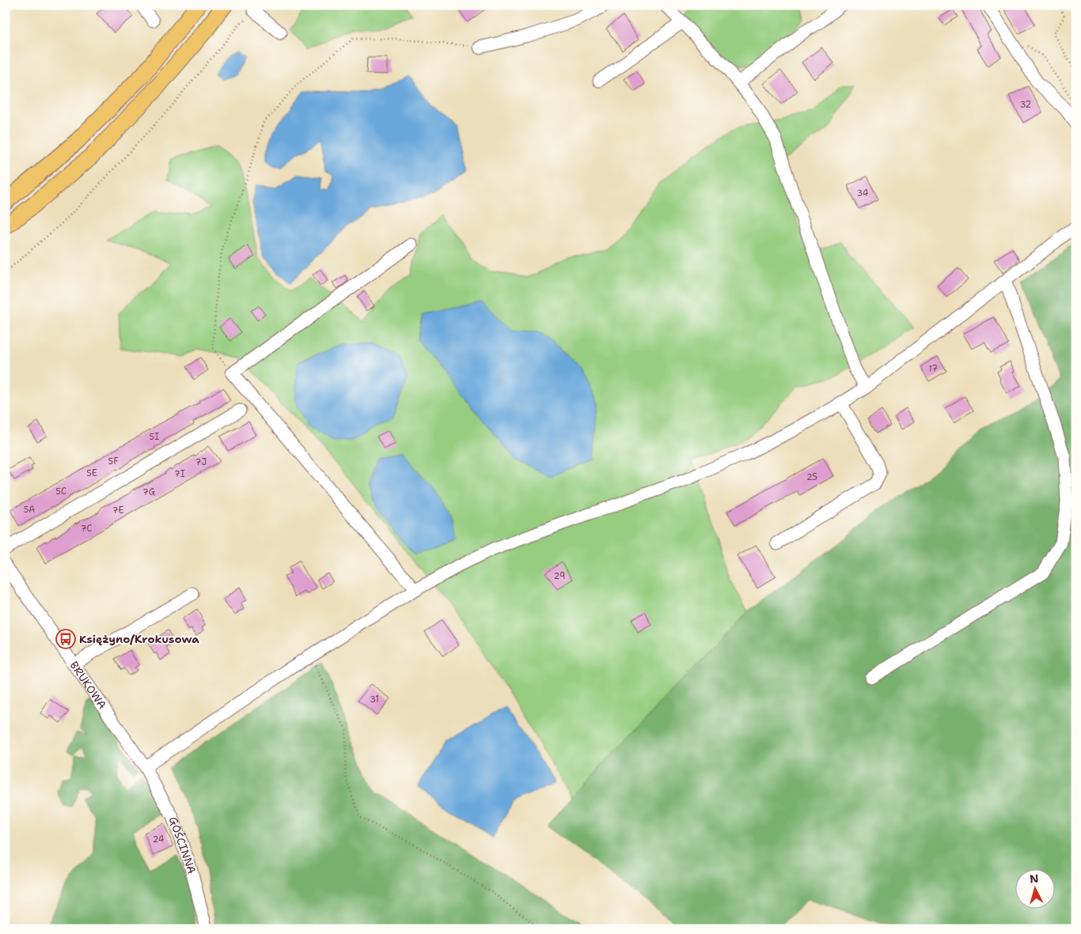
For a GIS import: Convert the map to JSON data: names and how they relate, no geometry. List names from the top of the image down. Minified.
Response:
{"streets":{"street":["BRUKOWA","GOŚCINNA"]},"crossings":[["BRUKOWA","GOŚCINNA"]],"places":{"bus stop":["Księżyno/Krokusowa"]},"house_numbers":["32","34","17","5I","5F","7J","5E","7I","25","5C","7G","5A","7E","7C","29","31","24"],"north":"top"}
